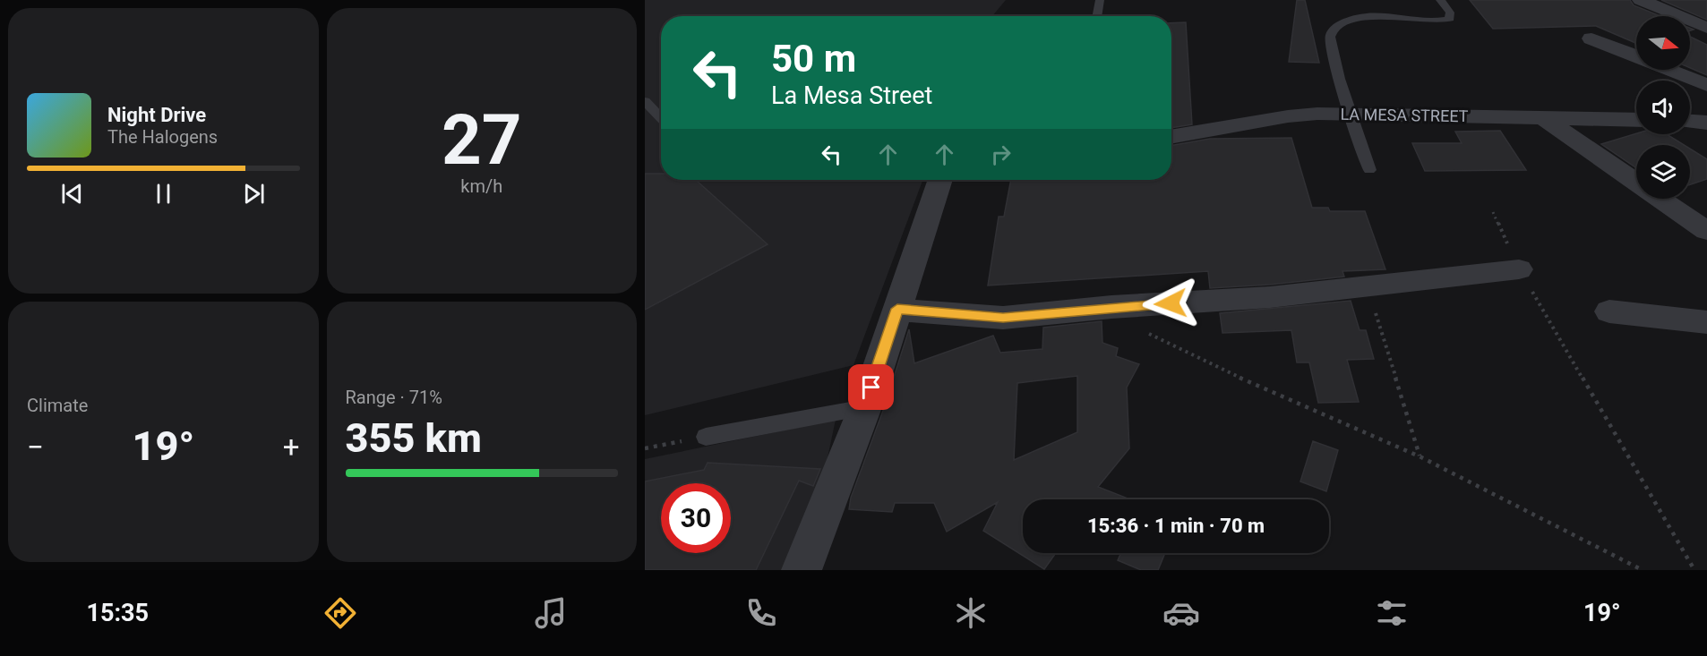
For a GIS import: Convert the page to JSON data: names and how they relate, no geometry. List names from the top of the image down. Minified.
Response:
{"streets":{"street":["LA MESA STREET"]},"north":"right","page":{"tile":[["27","km/h"],"Climate",["Range · 71%","355 km"]],"turn":["50 m","La Mesa Street"],"song":["Night Drive","The Halogens"],"heat":["−","19°","+"],"limit":"30","trip":"15:36 · 1 min · 70 m","tabs":["15:35","19°"]}}
